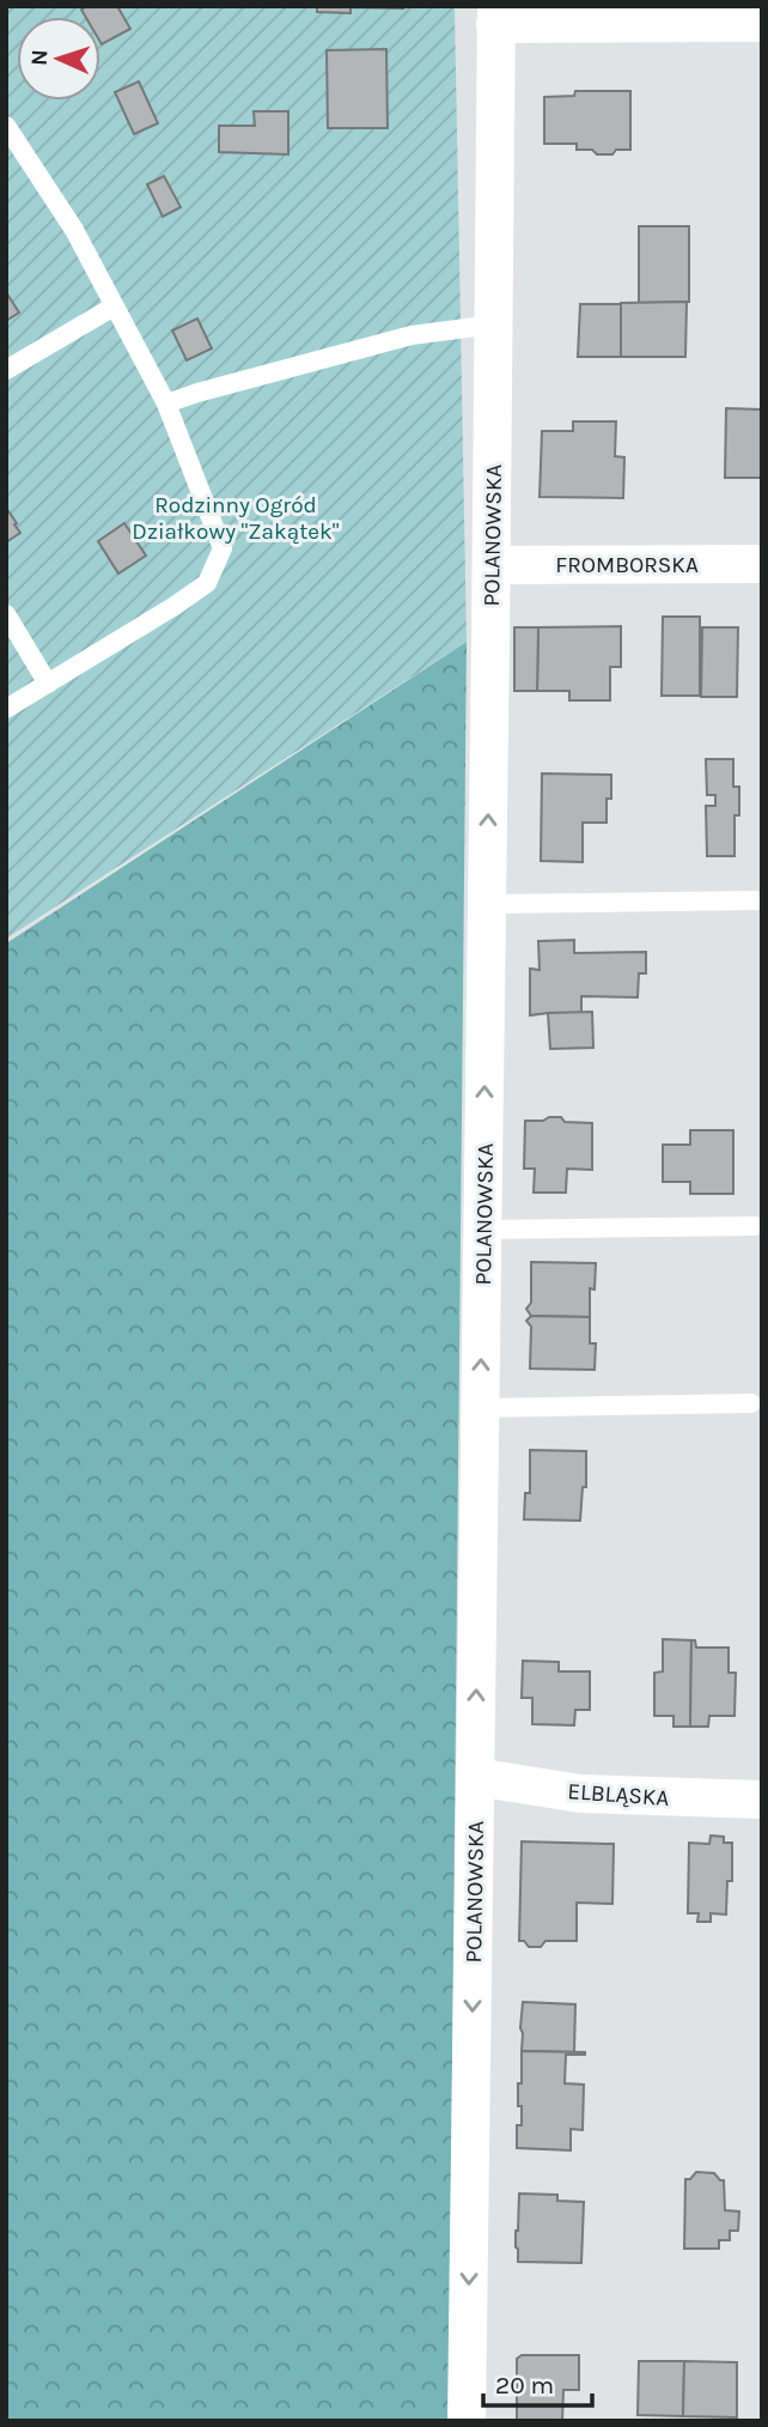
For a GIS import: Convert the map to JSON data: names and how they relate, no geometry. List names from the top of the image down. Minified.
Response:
{"streets":{"street":["POLANOWSKA","FROMBORSKA","ELBLĄSKA"]},"crossings":[["POLANOWSKA","FROMBORSKA"],["POLANOWSKA","ELBLĄSKA"]],"parks":["Rodzinny Ogród Działkowy \"Zakątek\""],"scale_bar":"20 m","north":"left"}
